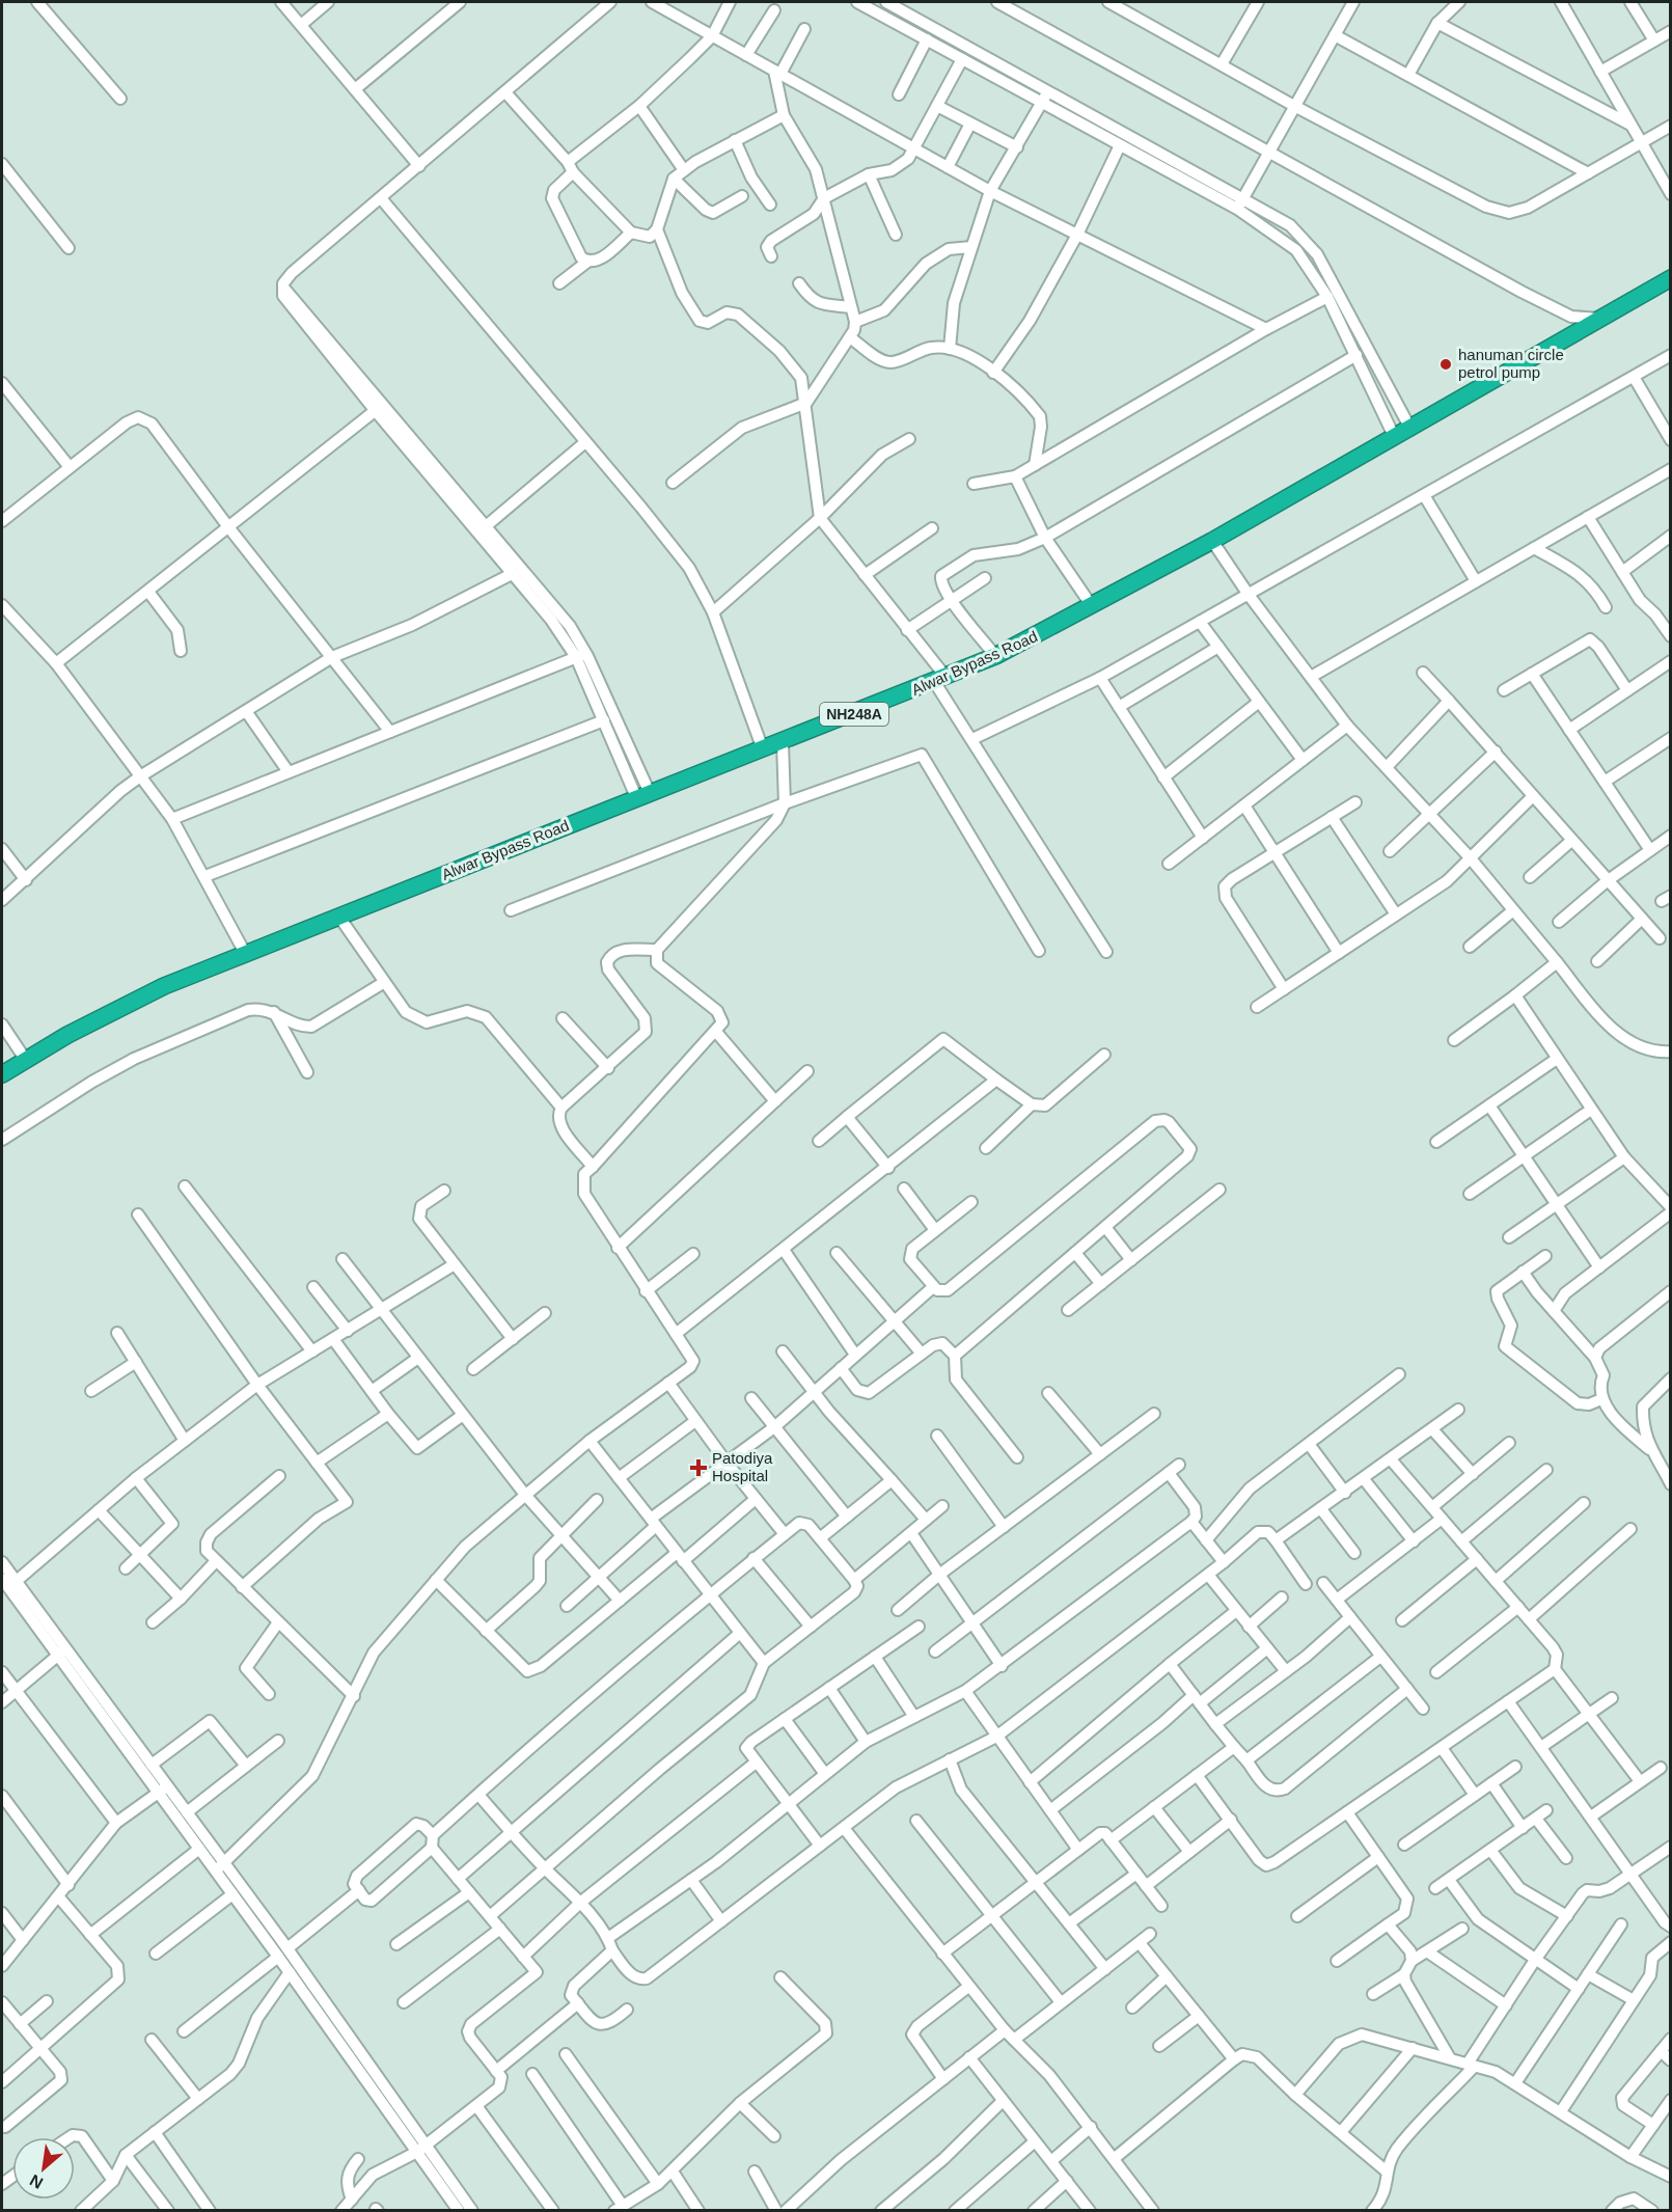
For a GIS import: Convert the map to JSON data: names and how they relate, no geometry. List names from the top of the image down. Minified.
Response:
{"streets":{"highway":["Alwar Bypass Road","NH248A"]},"places":{"other":["hanuman circle petrol pump"],"health":["Patodiya Hospital"]},"north":"bottom left"}
